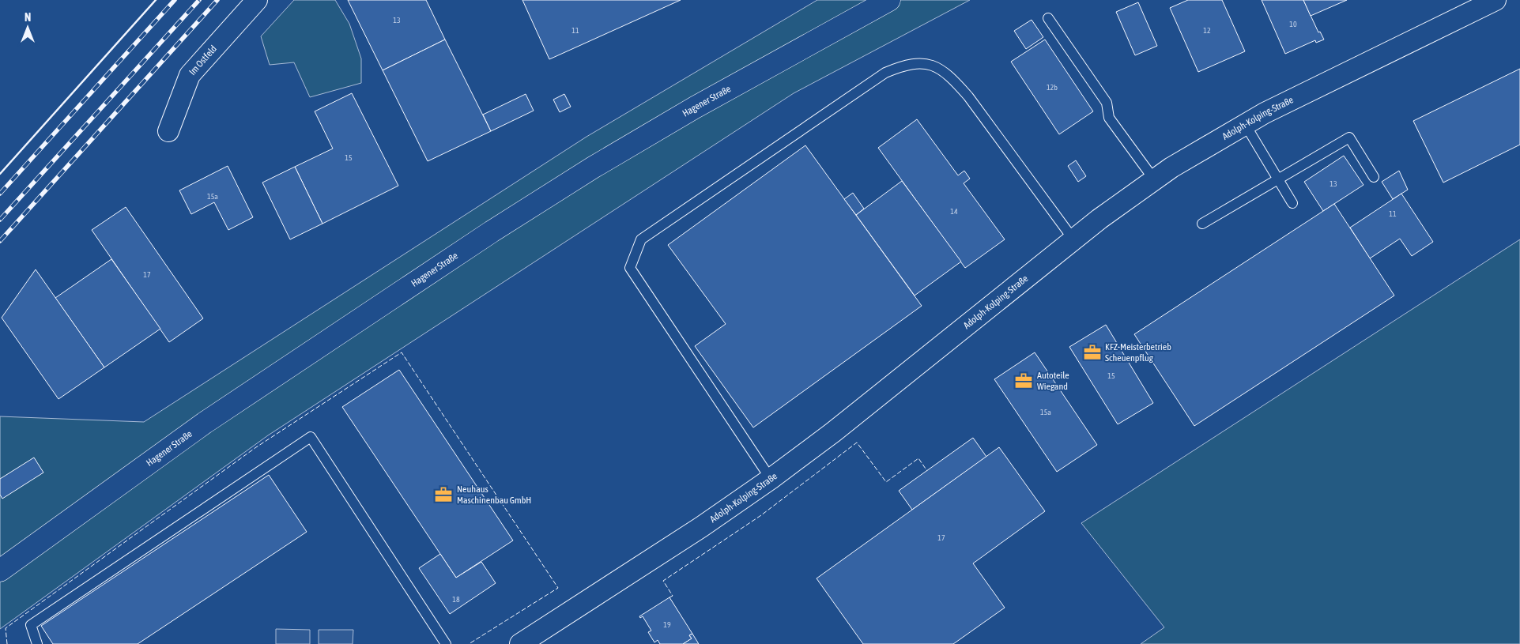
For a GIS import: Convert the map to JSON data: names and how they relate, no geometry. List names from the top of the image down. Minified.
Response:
{"streets":{"main road":["Hagener Straße"],"street":["Im Ostfeld","Adolph-Kolping-Straße"]},"places":{"office":["KFZ-Meisterbetrieb Scheuenpflug","Autoteile Wiegand","Neuhaus Maschinenbau GmbH"]},"house_numbers":["13","10","11","12","12b","15","13","15a","14","11","17","15","15a","17","18","19"],"north":"top"}
